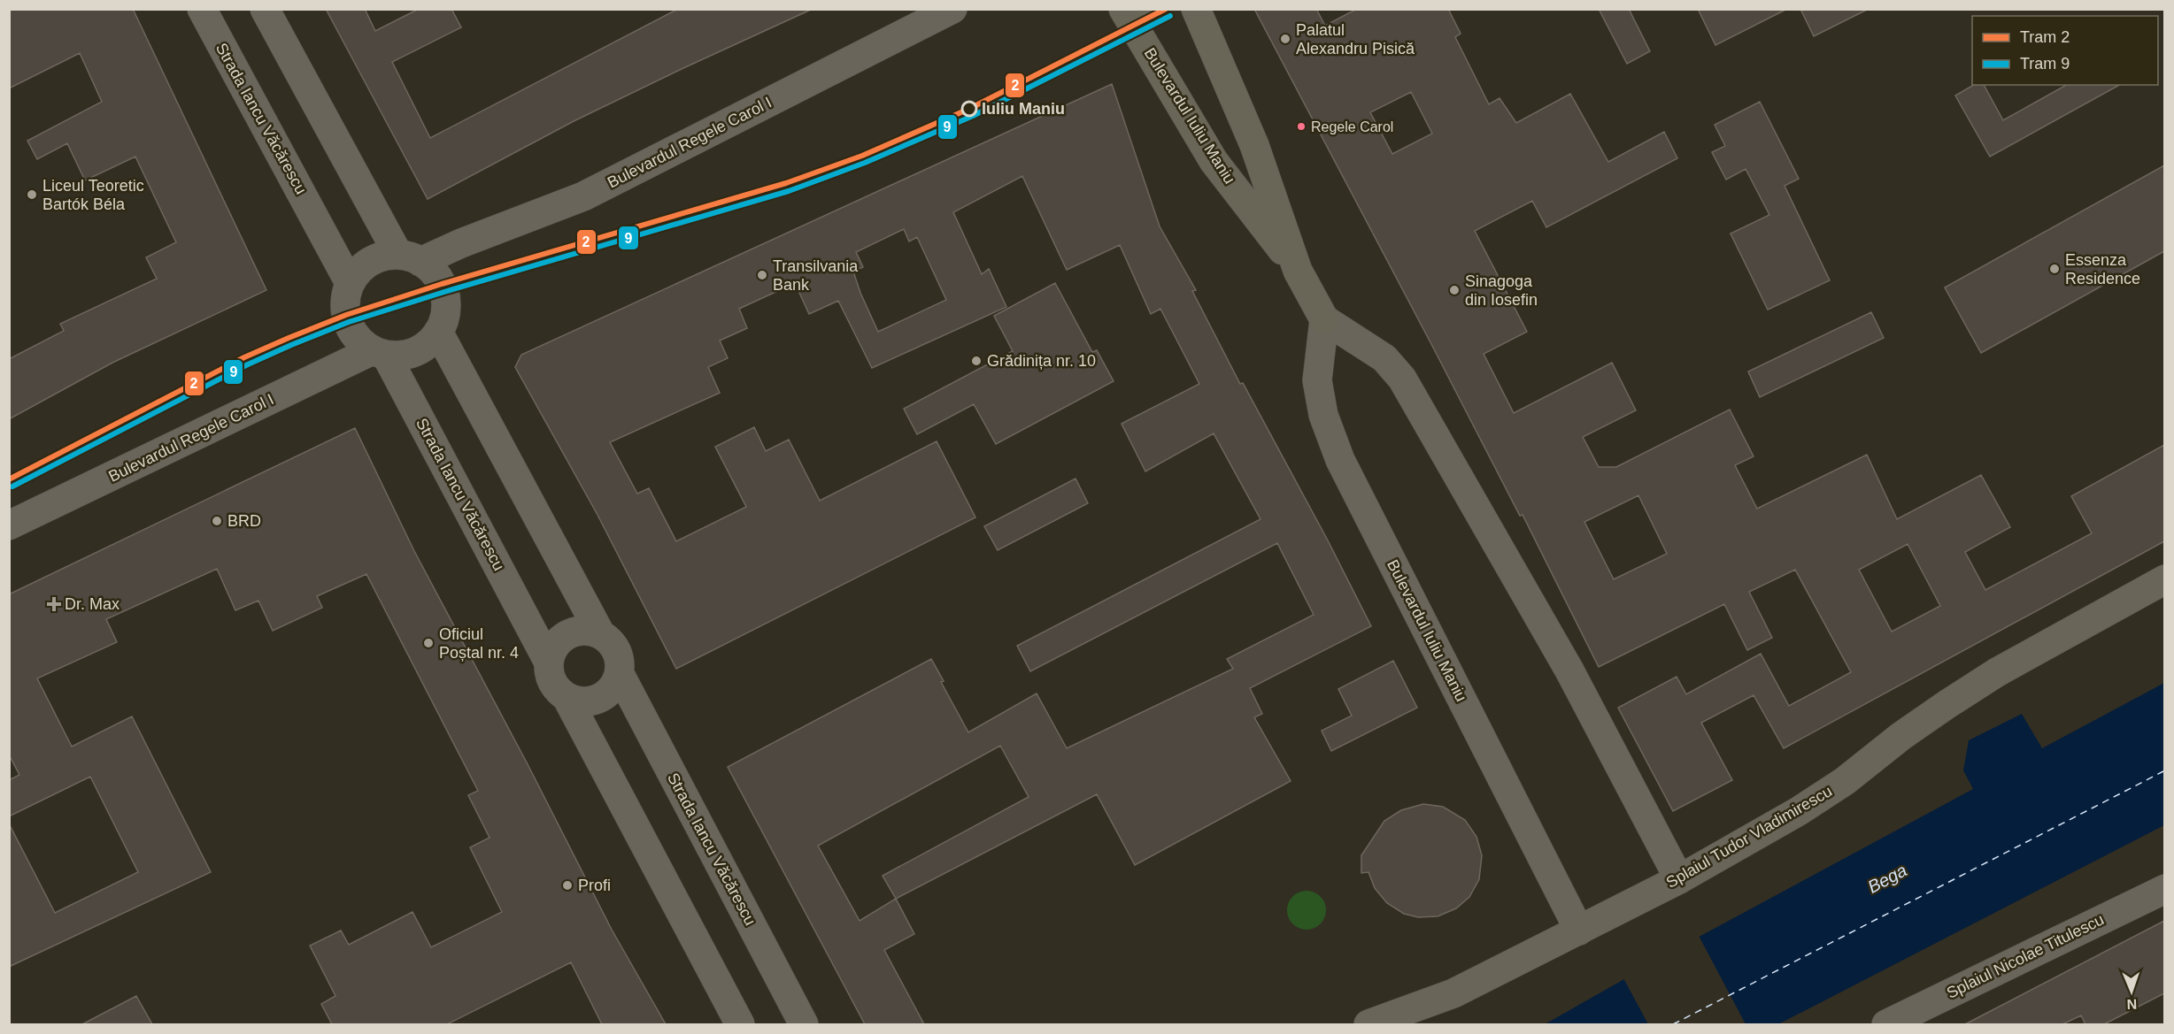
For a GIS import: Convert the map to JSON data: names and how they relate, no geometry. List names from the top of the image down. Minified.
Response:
{"streets":{"main road":["Bulevardul Iuliu Maniu"],"street":["Strada Iancu Văcărescu","Bulevardul Regele Carol I","Splaiul Tudor Vladimirescu","Splaiul Nicolae Titulescu"]},"crossings":[["Bulevardul Iuliu Maniu","Splaiul Tudor Vladimirescu"],["Strada Iancu Văcărescu","Bulevardul Regele Carol I"]],"water":["Bega"],"places":{"other":["Palatul Alexandru Pisică","Iuliu Maniu","Regele Carol","Liceul Teoretic Bartók Béla","Essenza Residence","Transilvania Bank","Sinagoga din Iosefin","Grădinița nr. 10","BRD","Oficiul Poștal nr. 4","Profi"],"health":["Dr. Max"]},"lines":["tram line 2","tram line 9"],"legend":["Tram 2","Tram 9"],"north":"bottom"}
